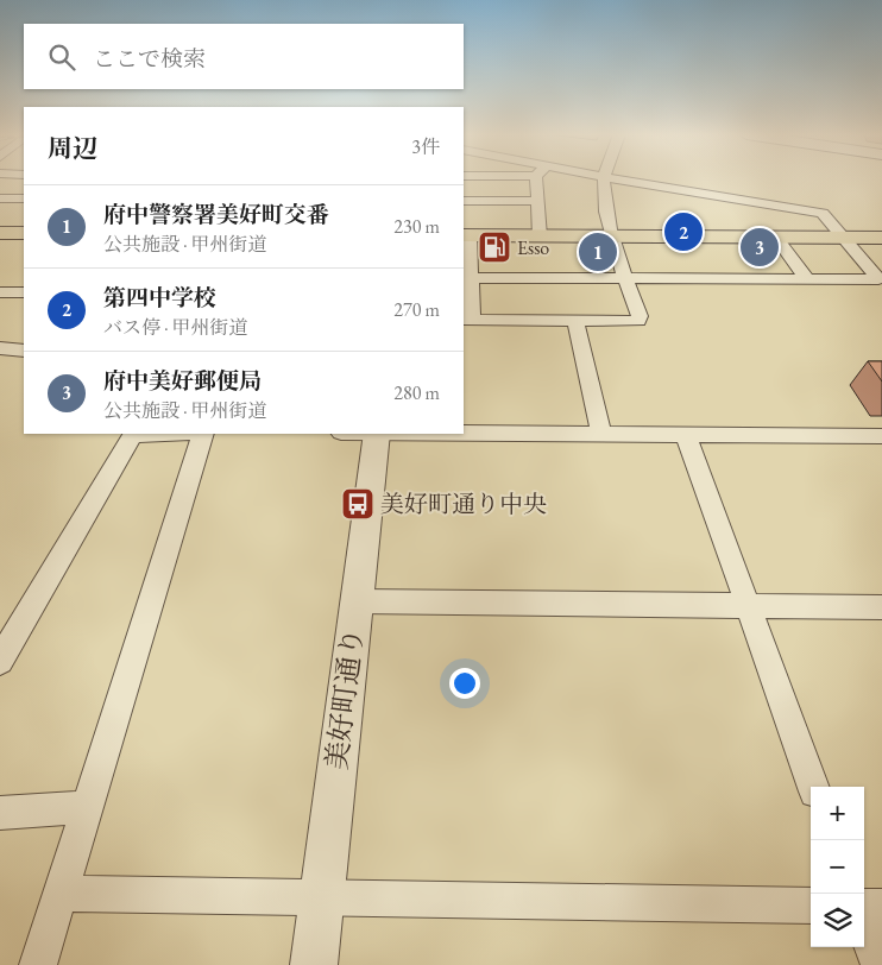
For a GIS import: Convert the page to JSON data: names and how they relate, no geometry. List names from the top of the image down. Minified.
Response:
{"streets":{"street":["美好町通り"]},"places":{"fuel station":["Esso"],"bus stop":["美好町通り中央"]},"page":{"search":"ここで検索","heading":["周辺","3件"],"list":[{"mark":"1","name":"府中警察署美好町交番","note":"公共施設 · 甲州街道","value":"230 m"},{"mark":"2","name":"第四中学校","note":"バス停 · 甲州街道","value":"270 m"},{"mark":"3","name":"府中美好郵便局","note":"公共施設 · 甲州街道","value":"280 m"}],"pins":["2","3","1"],"map_buttons":["+","−"]}}
